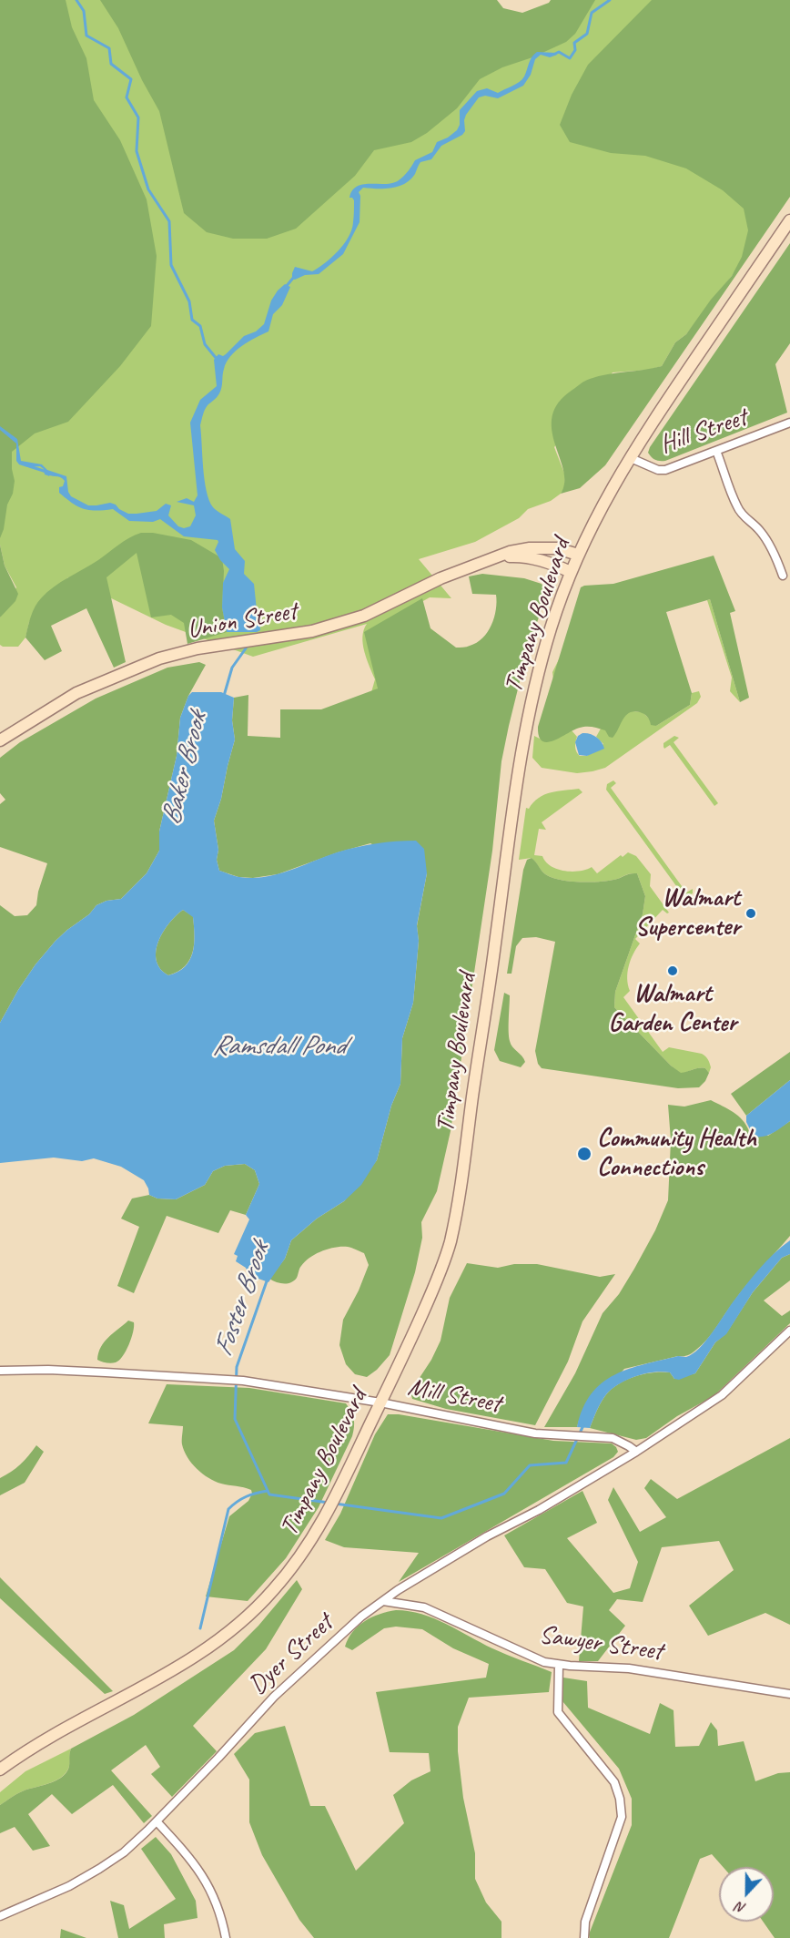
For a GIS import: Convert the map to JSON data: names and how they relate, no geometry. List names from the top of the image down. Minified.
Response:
{"streets":{"main road":["Timpany Boulevard","Union Street"],"street":["Hill Street","Mill Street","Sawyer Street","Dyer Street"]},"crossings":[["Hill Street","Timpany Boulevard"],["Timpany Boulevard","Union Street"],["Timpany Boulevard","Mill Street"],["Mill Street","Dyer Street"],["Sawyer Street","Dyer Street"]],"water":["Baker Brook","Ramsdall Pond","Foster Brook"],"places":["Walmart Supercenter","Walmart Garden Center","Community Health Connections"],"north":"bottom"}
